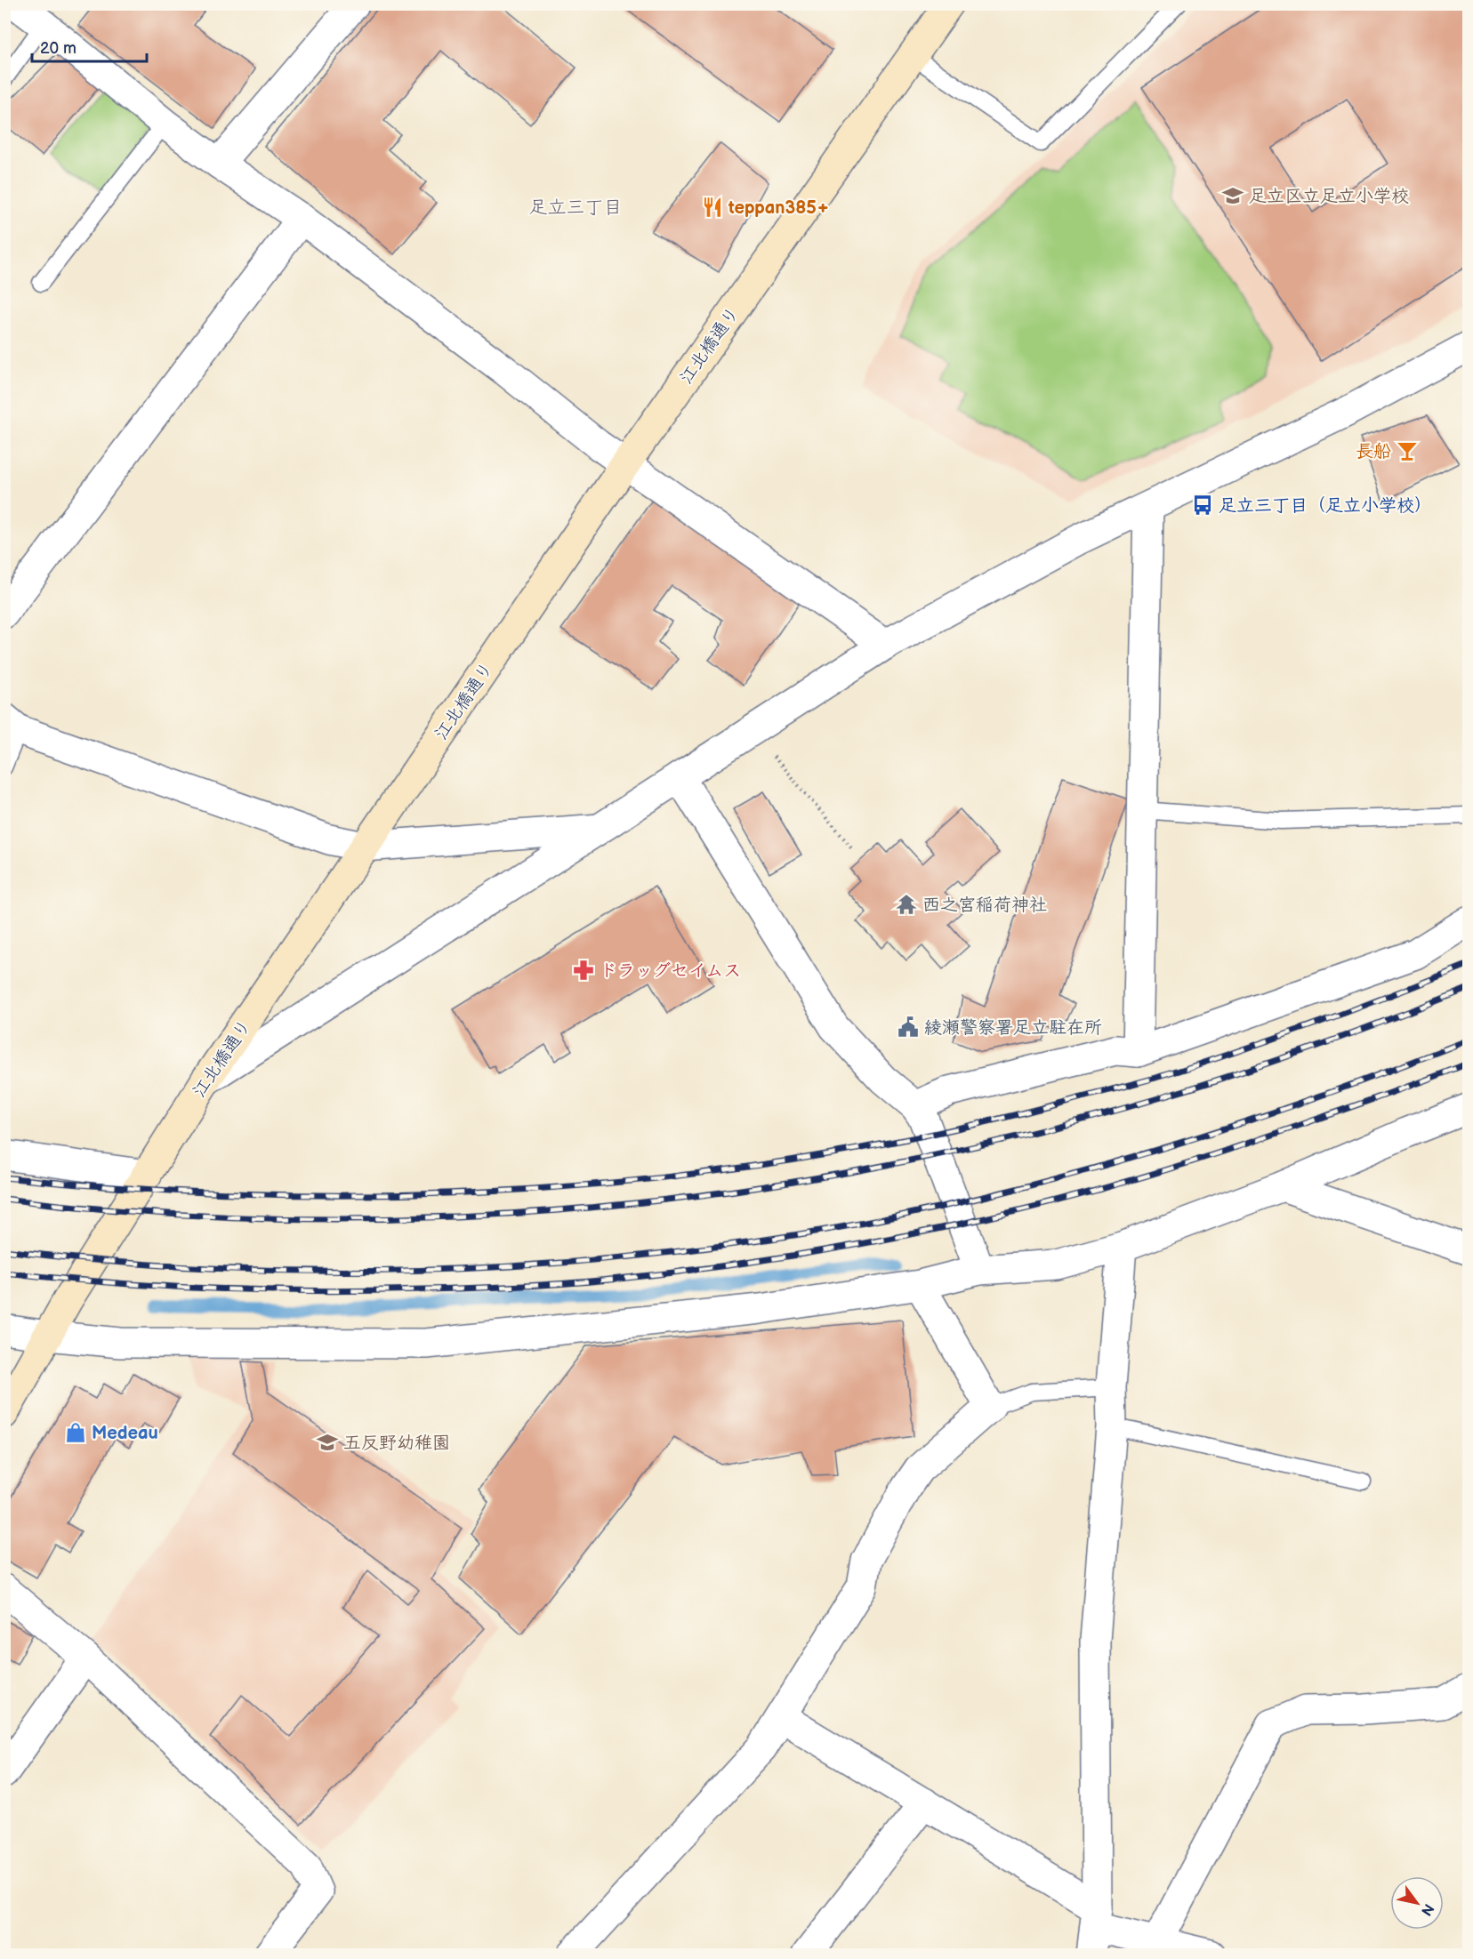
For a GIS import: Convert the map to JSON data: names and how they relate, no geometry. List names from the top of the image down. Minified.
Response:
{"streets":{"main road":["江北橋通り"]},"districts":["足立三丁目"],"places":{"school or university":["足立区立足立小学校","五反野幼稚園"],"restaurant":["teppan385+"],"bar":["長船"],"bus stop":["足立三丁目（足立小学校）"],"temple":["西之宮稲荷神社"],"pharmacy":["ドラッグセイムス"],"public building":["綾瀬警察署足立駐在所"],"shop":["Medeau"]},"scale_bar":"20 m","north":"bottom right"}
